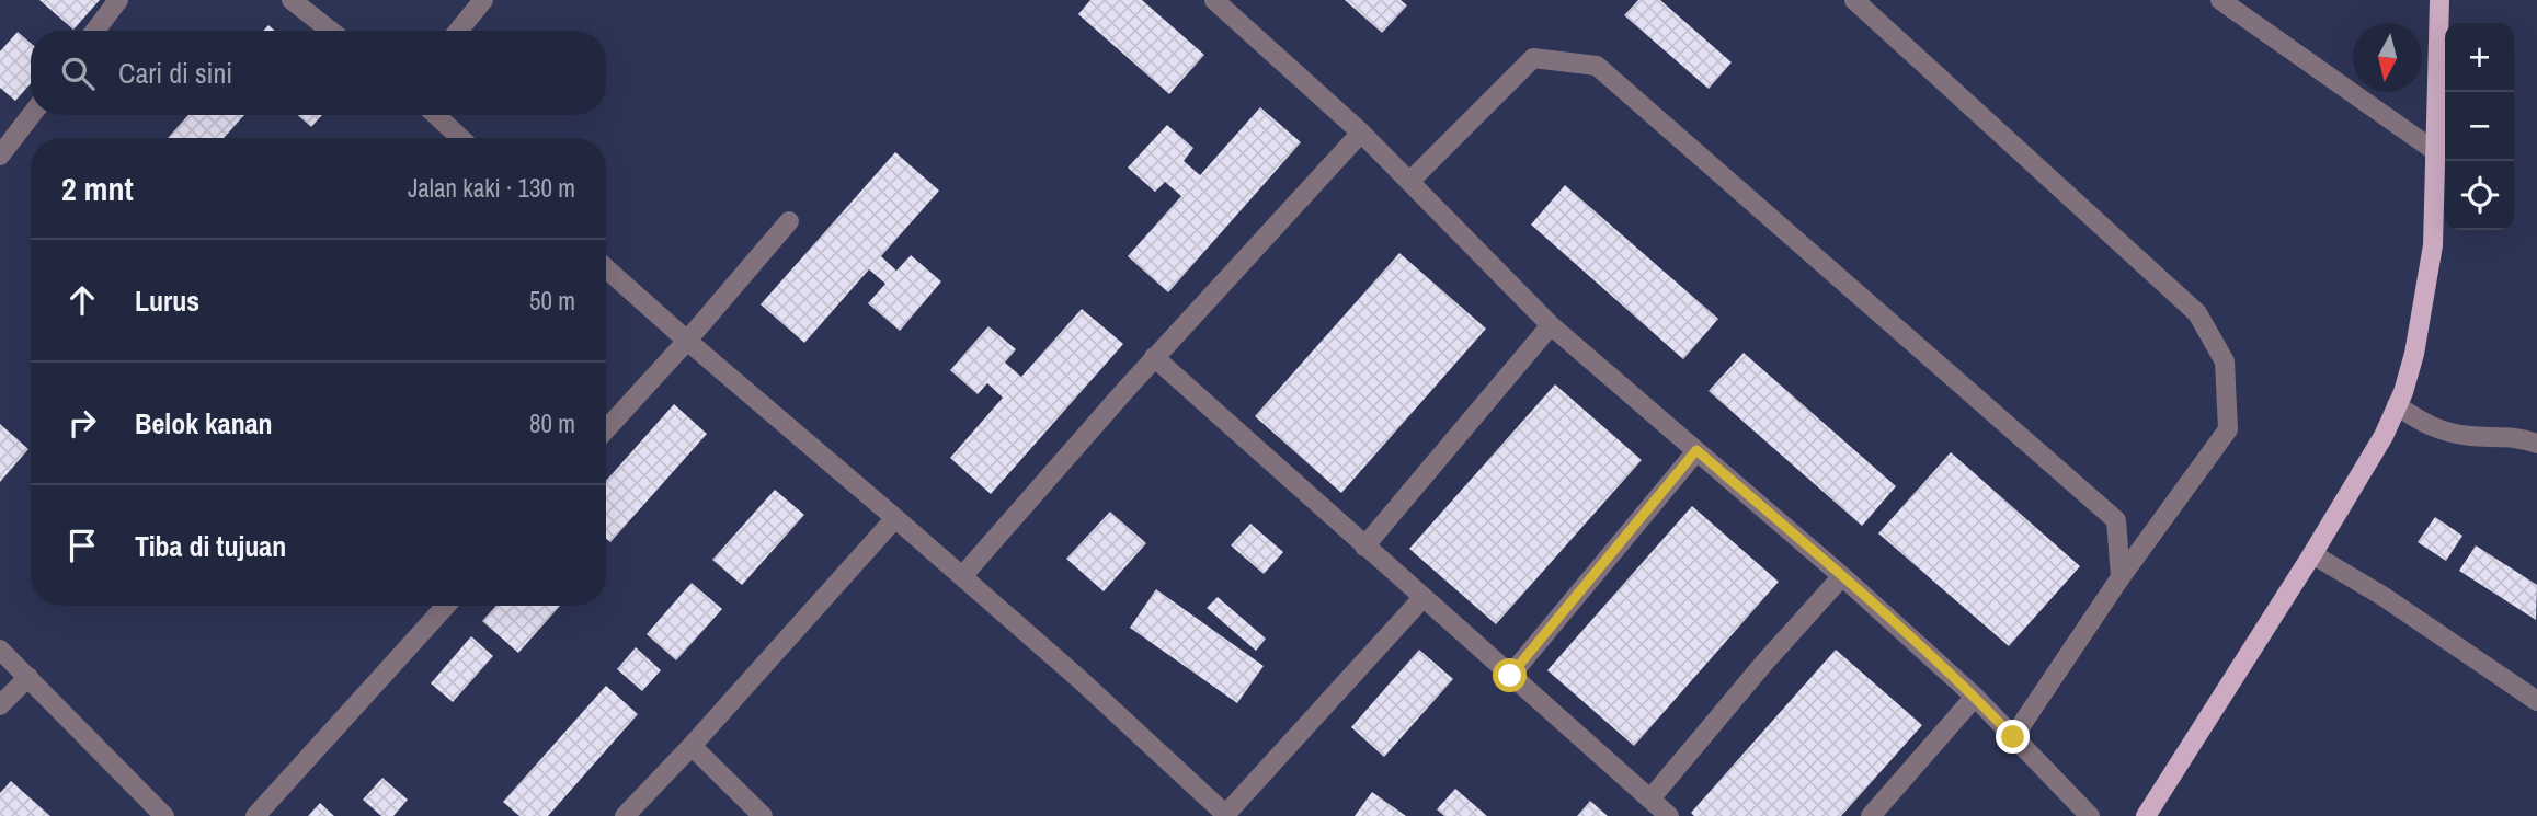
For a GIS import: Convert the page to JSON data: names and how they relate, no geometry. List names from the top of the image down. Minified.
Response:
{"north":"bottom","page":{"map_buttons":["+","−"],"search":"Cari di sini","heading":["2 mnt","Jalan kaki · 130 m"],"list":[["Lurus","50 m"],["Belok kanan","80 m"],"Tiba di tujuan"]}}
